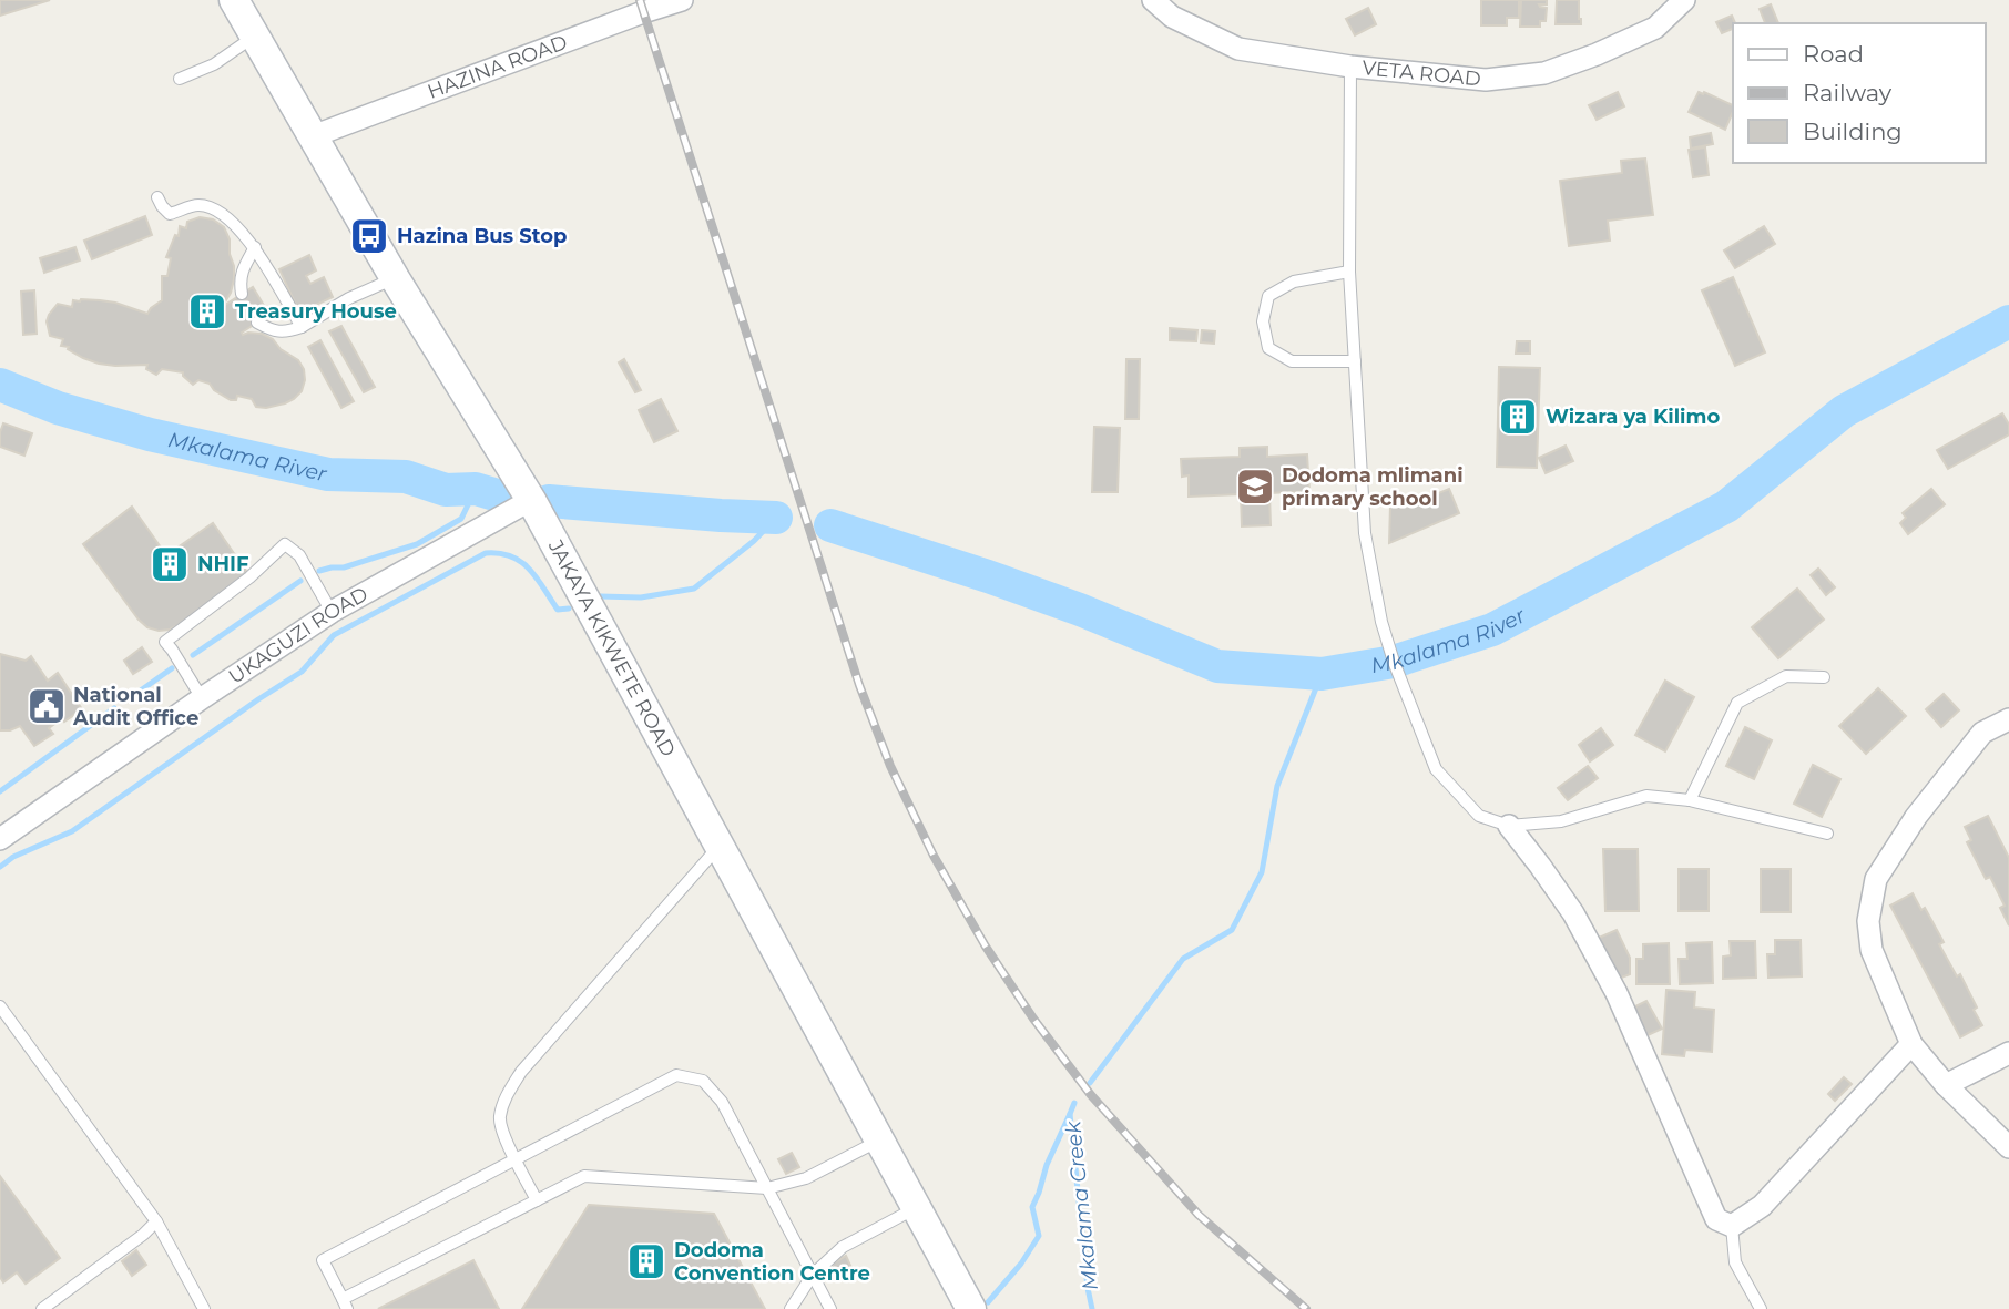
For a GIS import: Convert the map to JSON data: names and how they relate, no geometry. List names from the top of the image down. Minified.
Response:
{"streets":{"main road":["JAKAYA KIKWETE ROAD"],"street":["HAZINA ROAD","VETA ROAD","UKAGUZI ROAD"]},"crossings":[["HAZINA ROAD","JAKAYA KIKWETE ROAD"],["UKAGUZI ROAD","JAKAYA KIKWETE ROAD"]],"water":["Mkalama River","Mkalama Creek"],"places":{"bus stop":["Hazina Bus Stop"],"building":["Treasury House","Wizara ya Kilimo","NHIF","Dodoma Convention Centre"],"school or university":["Dodoma mlimani primary school"],"public building":["National Audit Office"]},"legend":["Road","Railway","Building"]}
